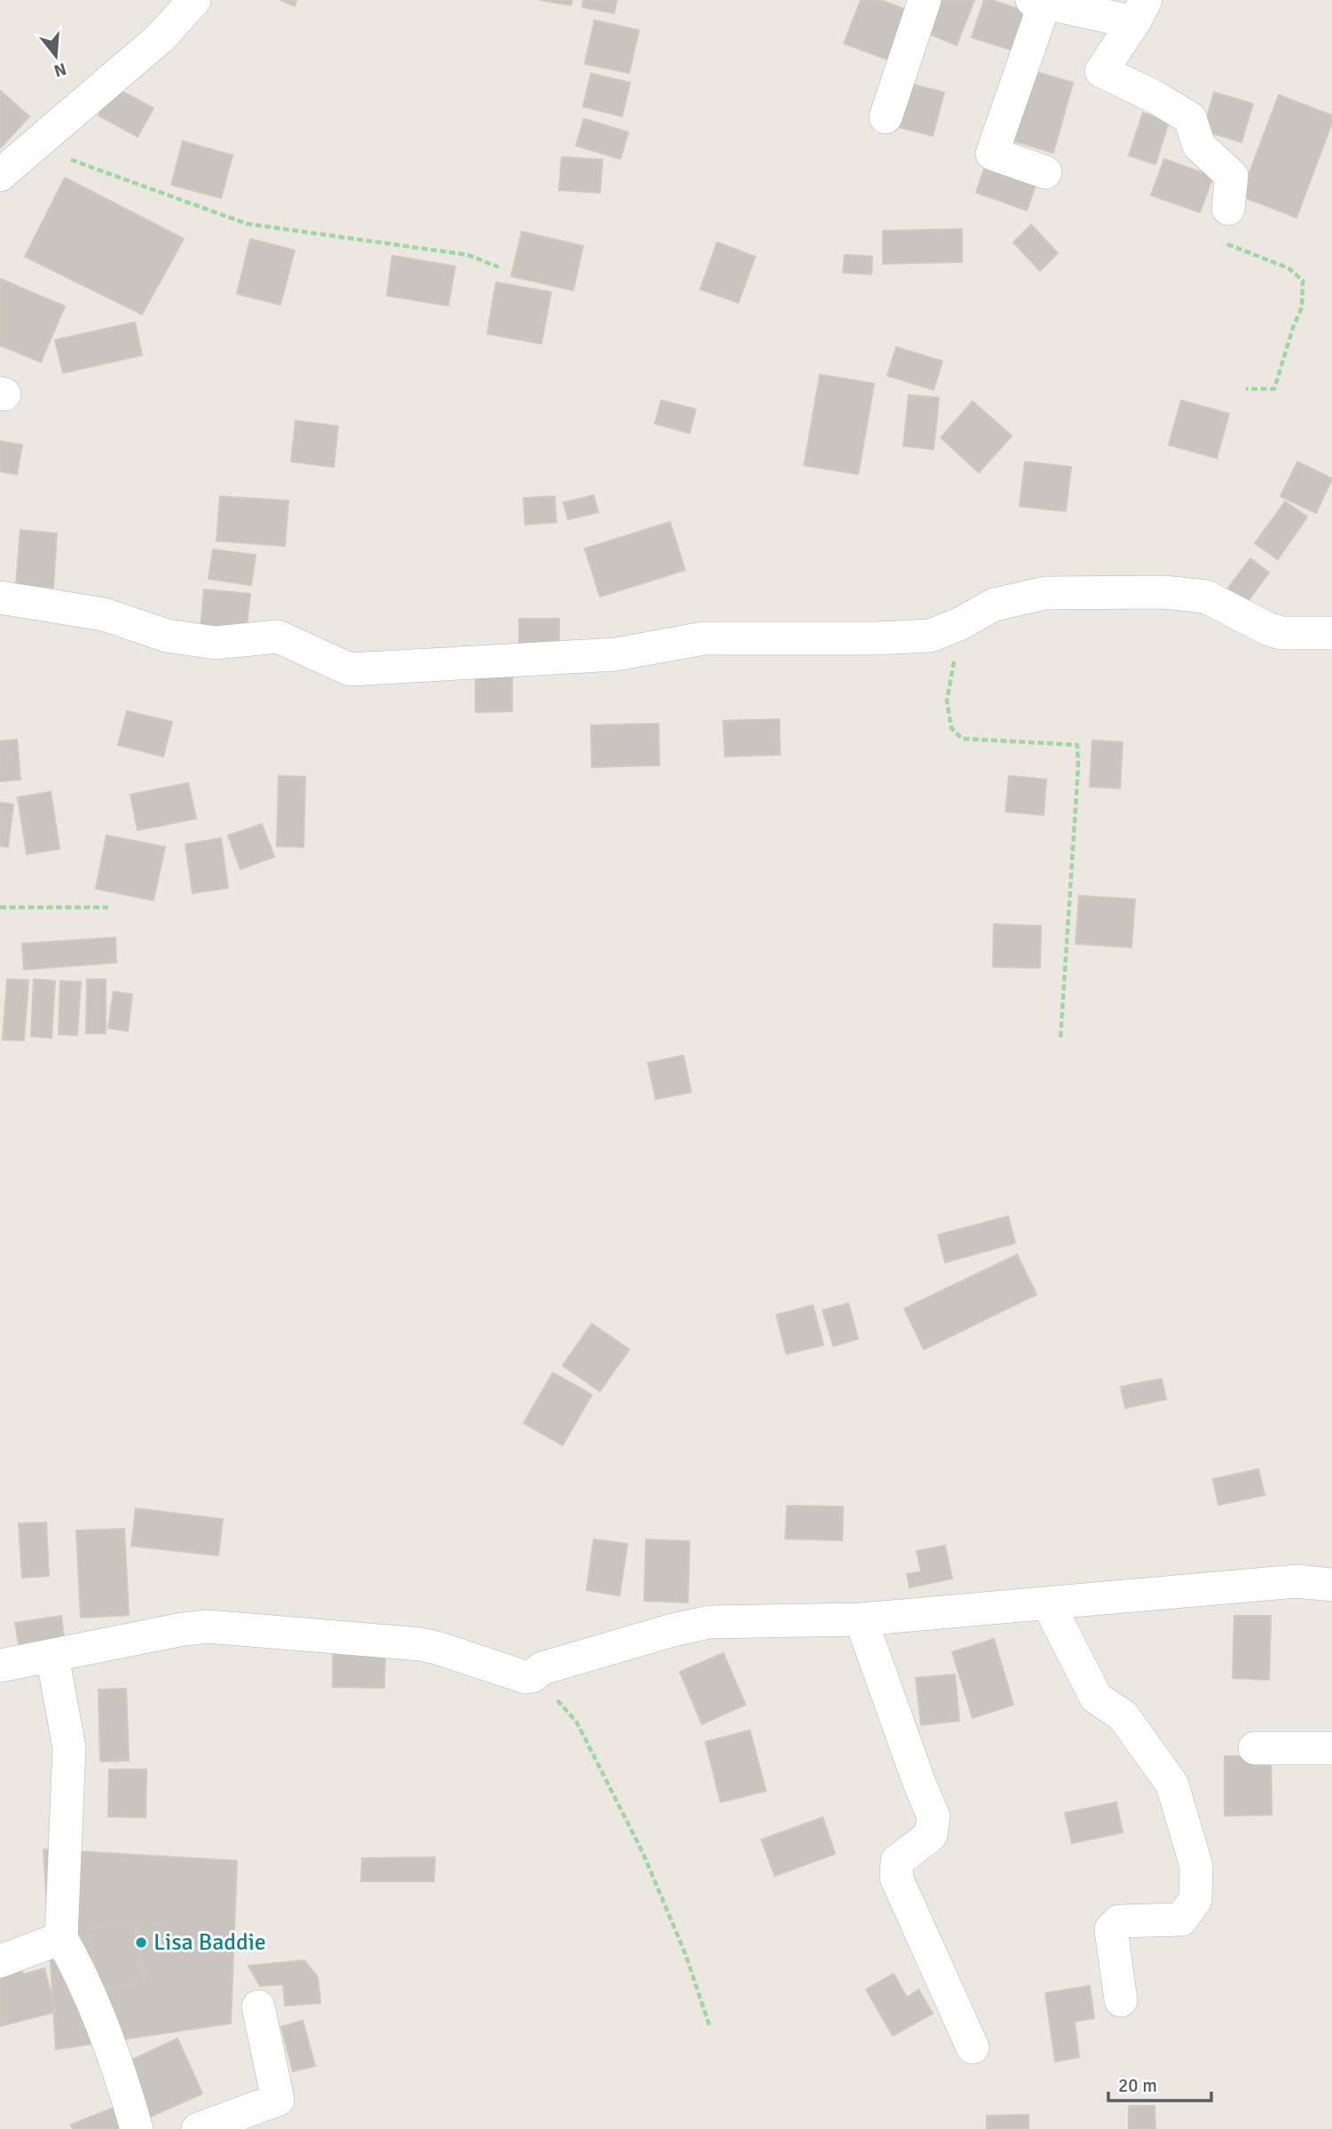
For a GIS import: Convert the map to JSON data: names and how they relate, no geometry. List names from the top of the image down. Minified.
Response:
{"places":["Lisa Baddie"],"scale_bar":"20 m","north":"bottom"}
